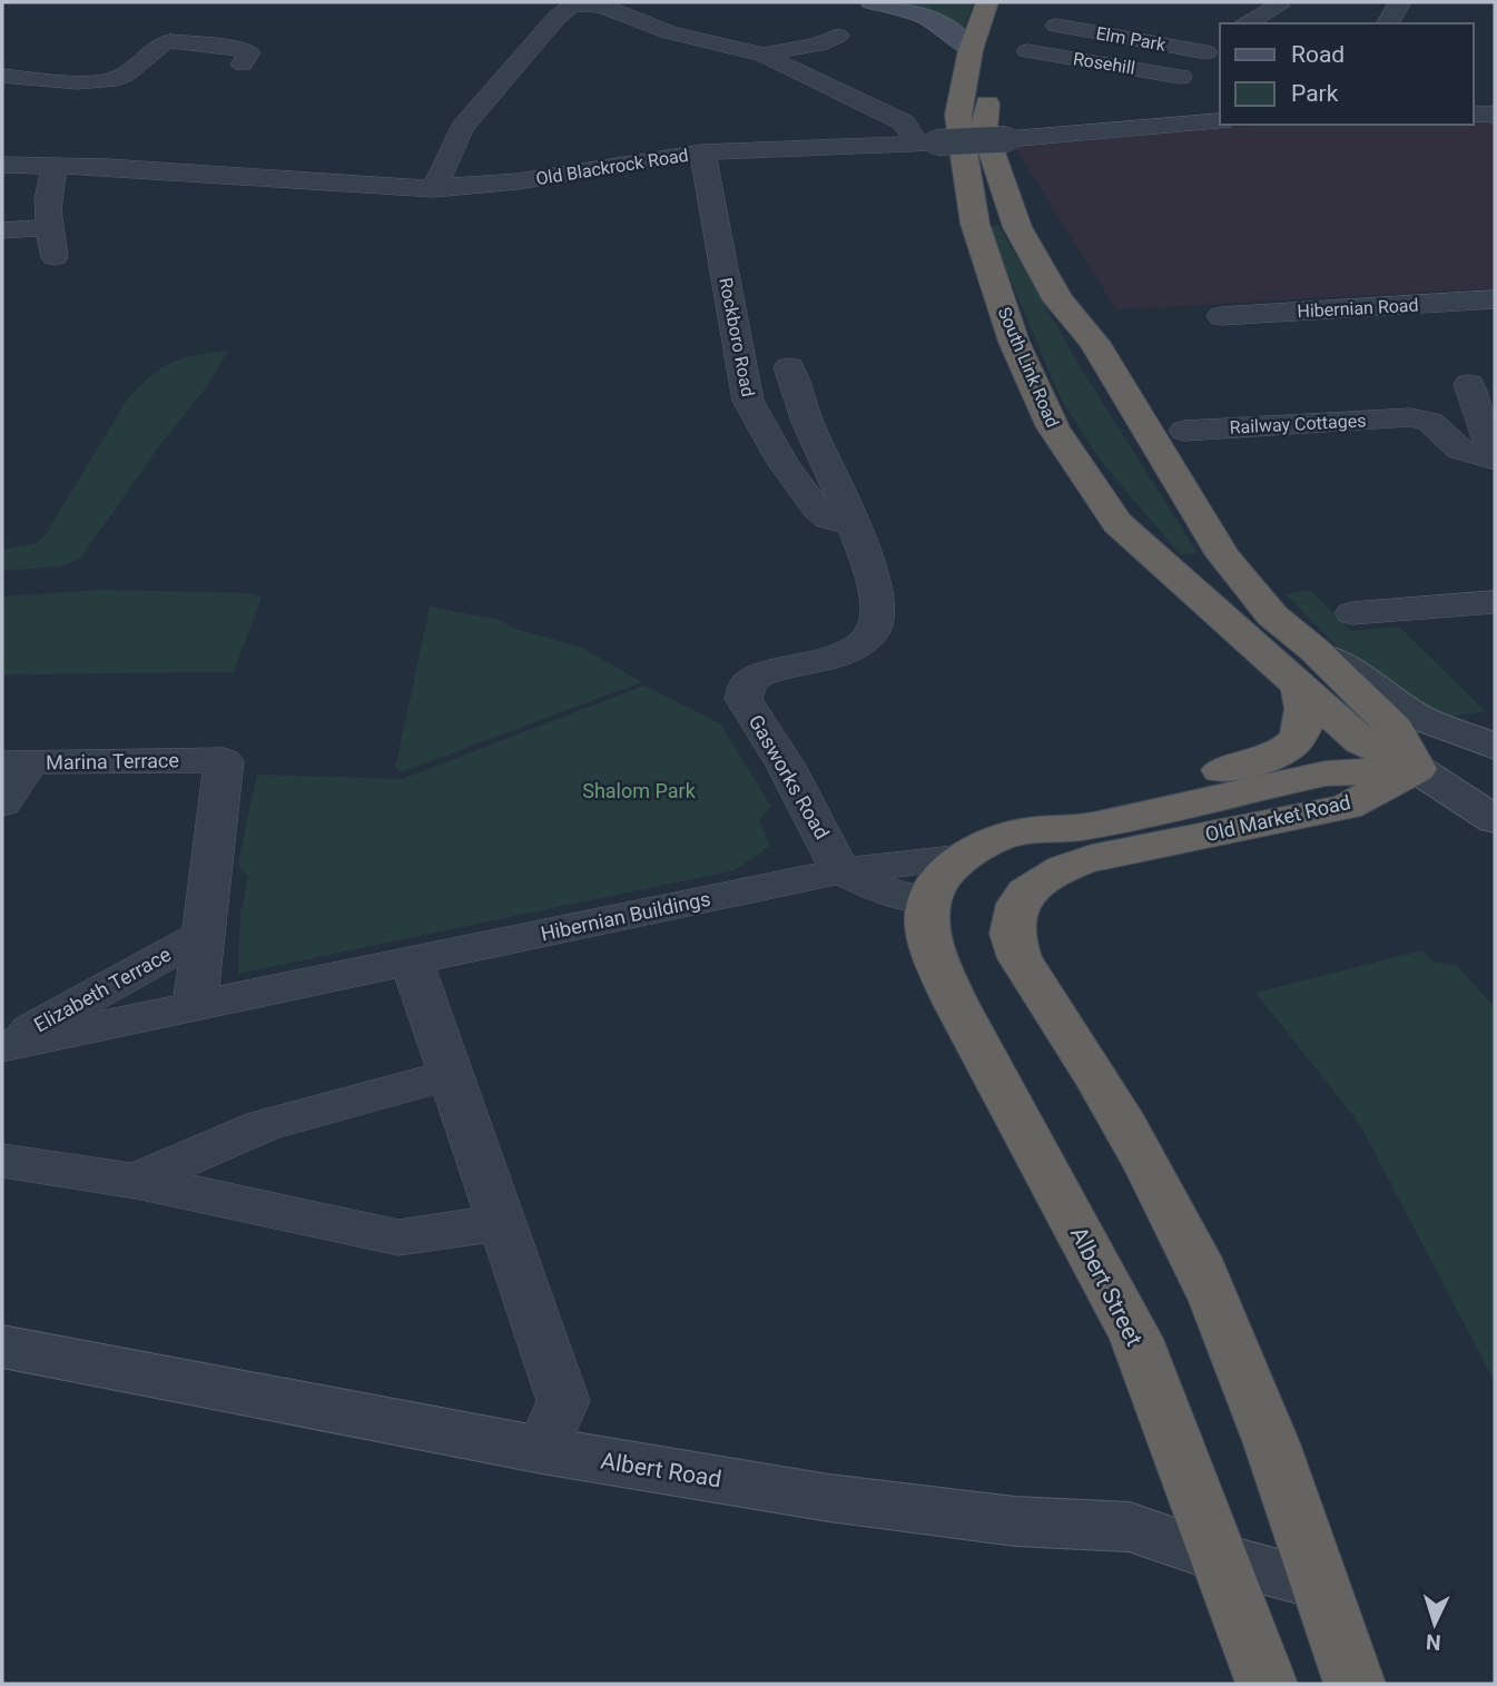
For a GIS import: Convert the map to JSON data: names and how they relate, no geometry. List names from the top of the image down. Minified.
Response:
{"streets":{"highway":["South Link Road","Old Market Road","Albert Street"],"street":["Elm Park","Rosehill","Old Blackrock Road","Hibernian Road","Rockboro Road","Railway Cottages","Marina Terrace","Gasworks Road","Hibernian Buildings","Elizabeth Terrace","Albert Road"]},"crossings":[["Old Blackrock Road","Rockboro Road"],["Rockboro Road","Gasworks Road"],["South Link Road","Old Market Road"],["Marina Terrace","Elizabeth Terrace"],["Gasworks Road","Hibernian Buildings"],["Old Market Road","Hibernian Buildings"],["Old Market Road","Albert Street"],["Old Market Road","Albert Road"],["Hibernian Buildings","Elizabeth Terrace"],["Albert Street","Albert Road"]],"parks":["Shalom Park"],"legend":["Road","Park"],"north":"bottom"}
